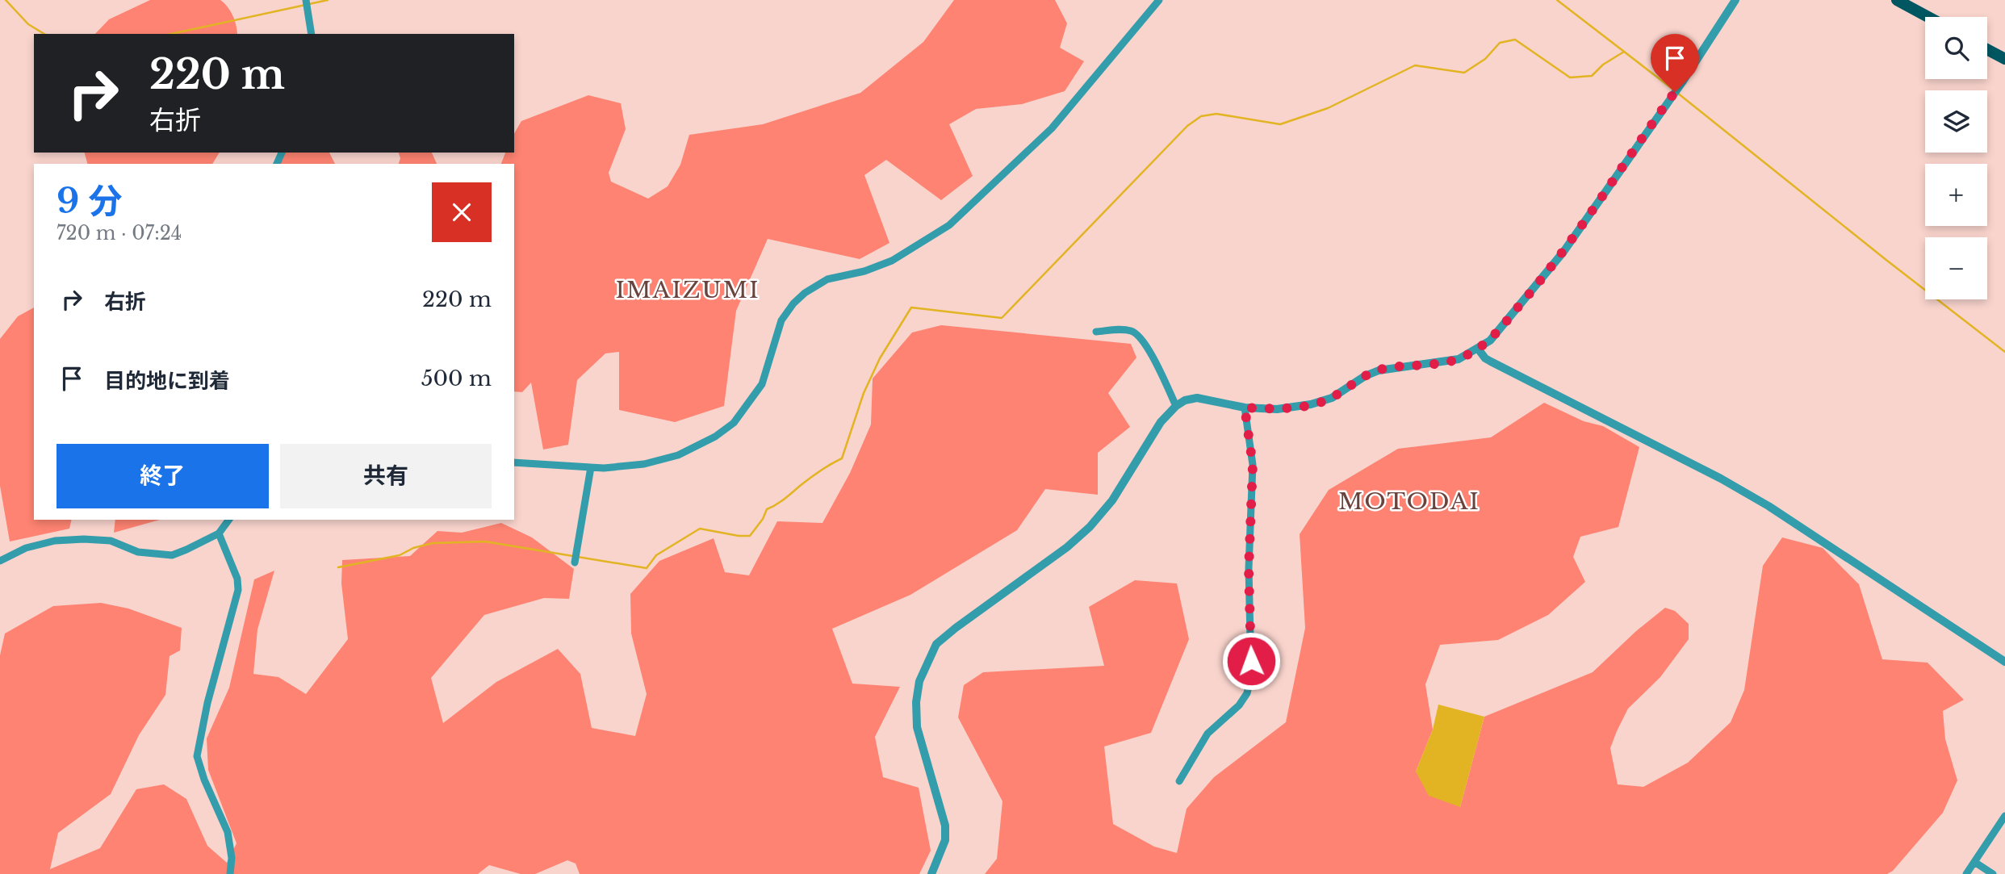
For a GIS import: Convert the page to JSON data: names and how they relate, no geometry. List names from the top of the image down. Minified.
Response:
{"districts":["IMAIZUMI","MOTODAI"],"page":{"map_buttons":["+","−"],"turn":["220 m","右折"],"heading":["9 分","720 m · 07:24"],"list":[{"name":"右折","value":"220 m"},{"name":"目的地に到着","value":"500 m"}],"buttons":["終了","共有"]}}
